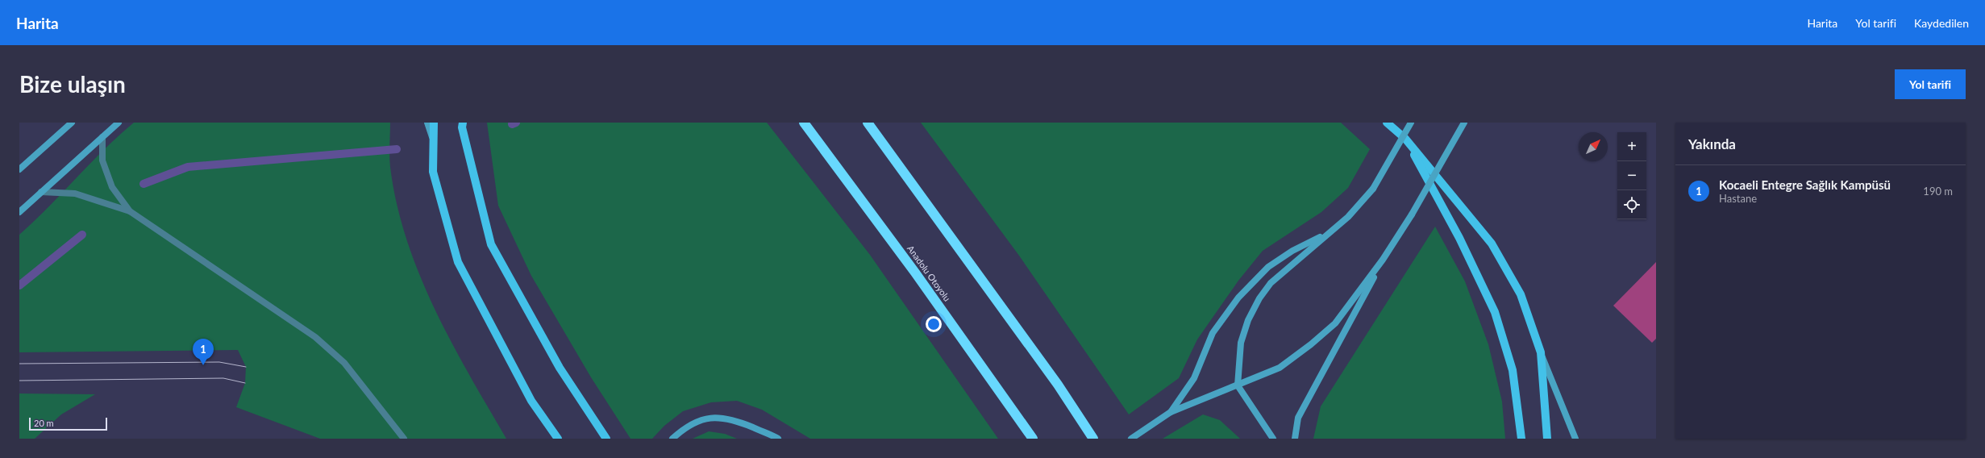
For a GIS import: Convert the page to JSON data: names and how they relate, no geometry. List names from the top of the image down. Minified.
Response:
{"streets":{"highway":["Anadolu Otoyolu"]},"scale_bar":"20 m","north":"top right","page":{"header":"Harita","nav":["Harita","Yol tarifi","Kaydedilen"],"buttons":"Yol tarifi","title":"Bize ulaşın","heading":"Yakında","map_buttons":["+","−"],"list":[{"mark":"1","name":"Kocaeli Entegre Sağlık Kampüsü","note":"Hastane","value":"190 m"}],"pins":"1","scale":"20 m"}}
